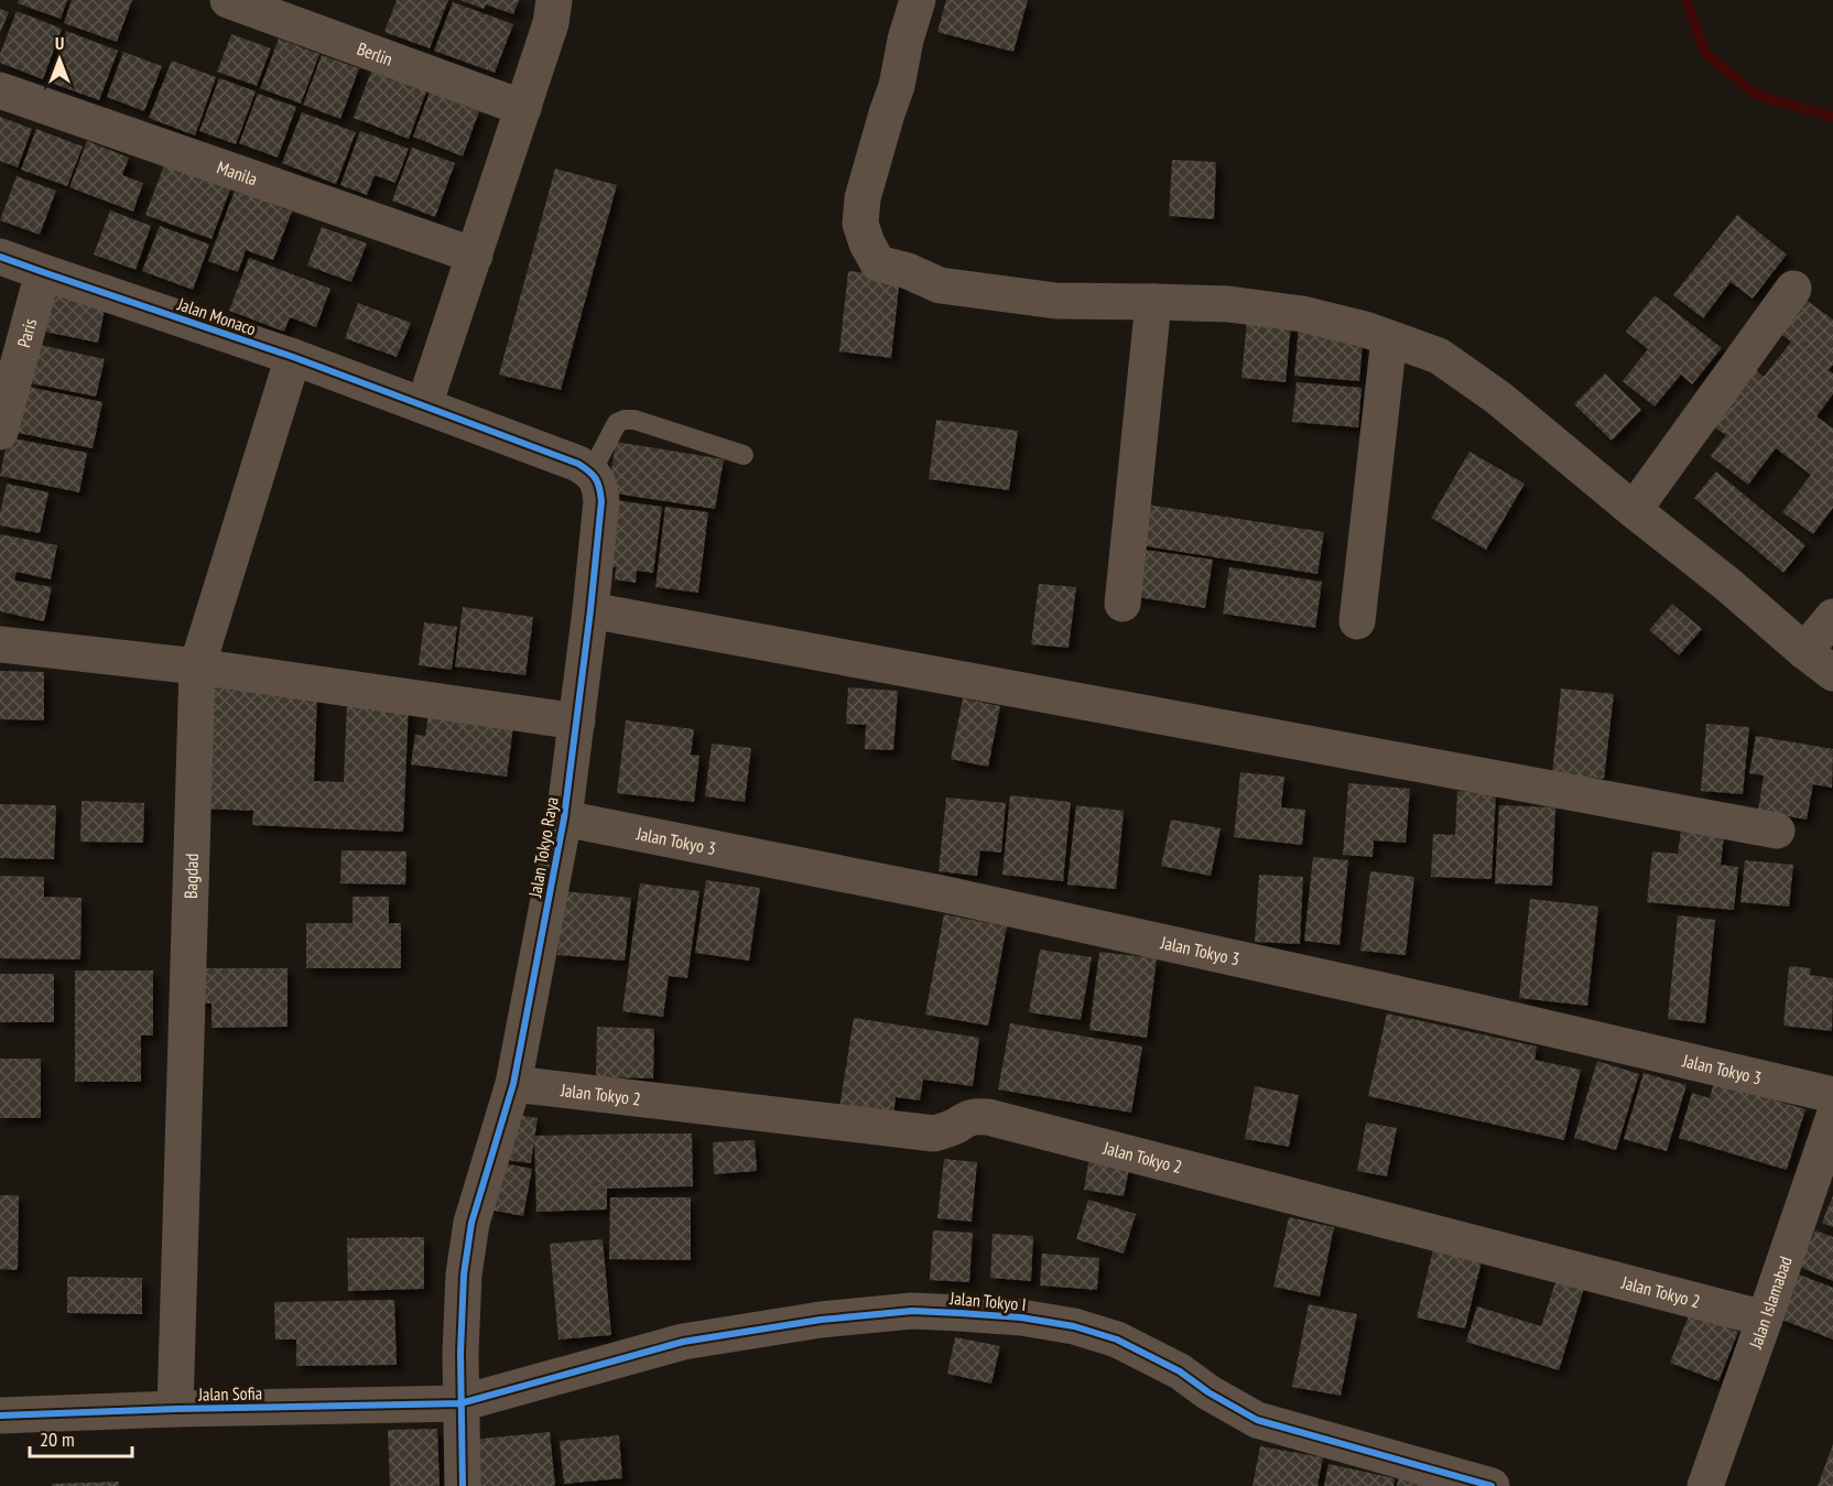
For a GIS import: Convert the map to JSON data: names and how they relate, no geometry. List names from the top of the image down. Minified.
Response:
{"streets":{"street":["Berlin","Manila","Jalan Monaco","Paris","Jalan Tokyo 3","Jalan Tokyo Raya","Bagdad","Jalan Tokyo 2","Jalan Tokyo I","Jalan Islamabad","Jalan Sofia"]},"crossings":[["Jalan Monaco","Paris"],["Jalan Monaco","Bagdad"],["Jalan Tokyo 3","Jalan Tokyo Raya"],["Jalan Tokyo Raya","Jalan Tokyo 2"],["Jalan Tokyo Raya","Jalan Tokyo I"],["Jalan Tokyo Raya","Jalan Sofia"],["Bagdad","Jalan Sofia"],["Jalan Tokyo 2","Jalan Islamabad"],["Jalan Tokyo I","Jalan Sofia"]],"scale_bar":"20 m","north":"top"}
